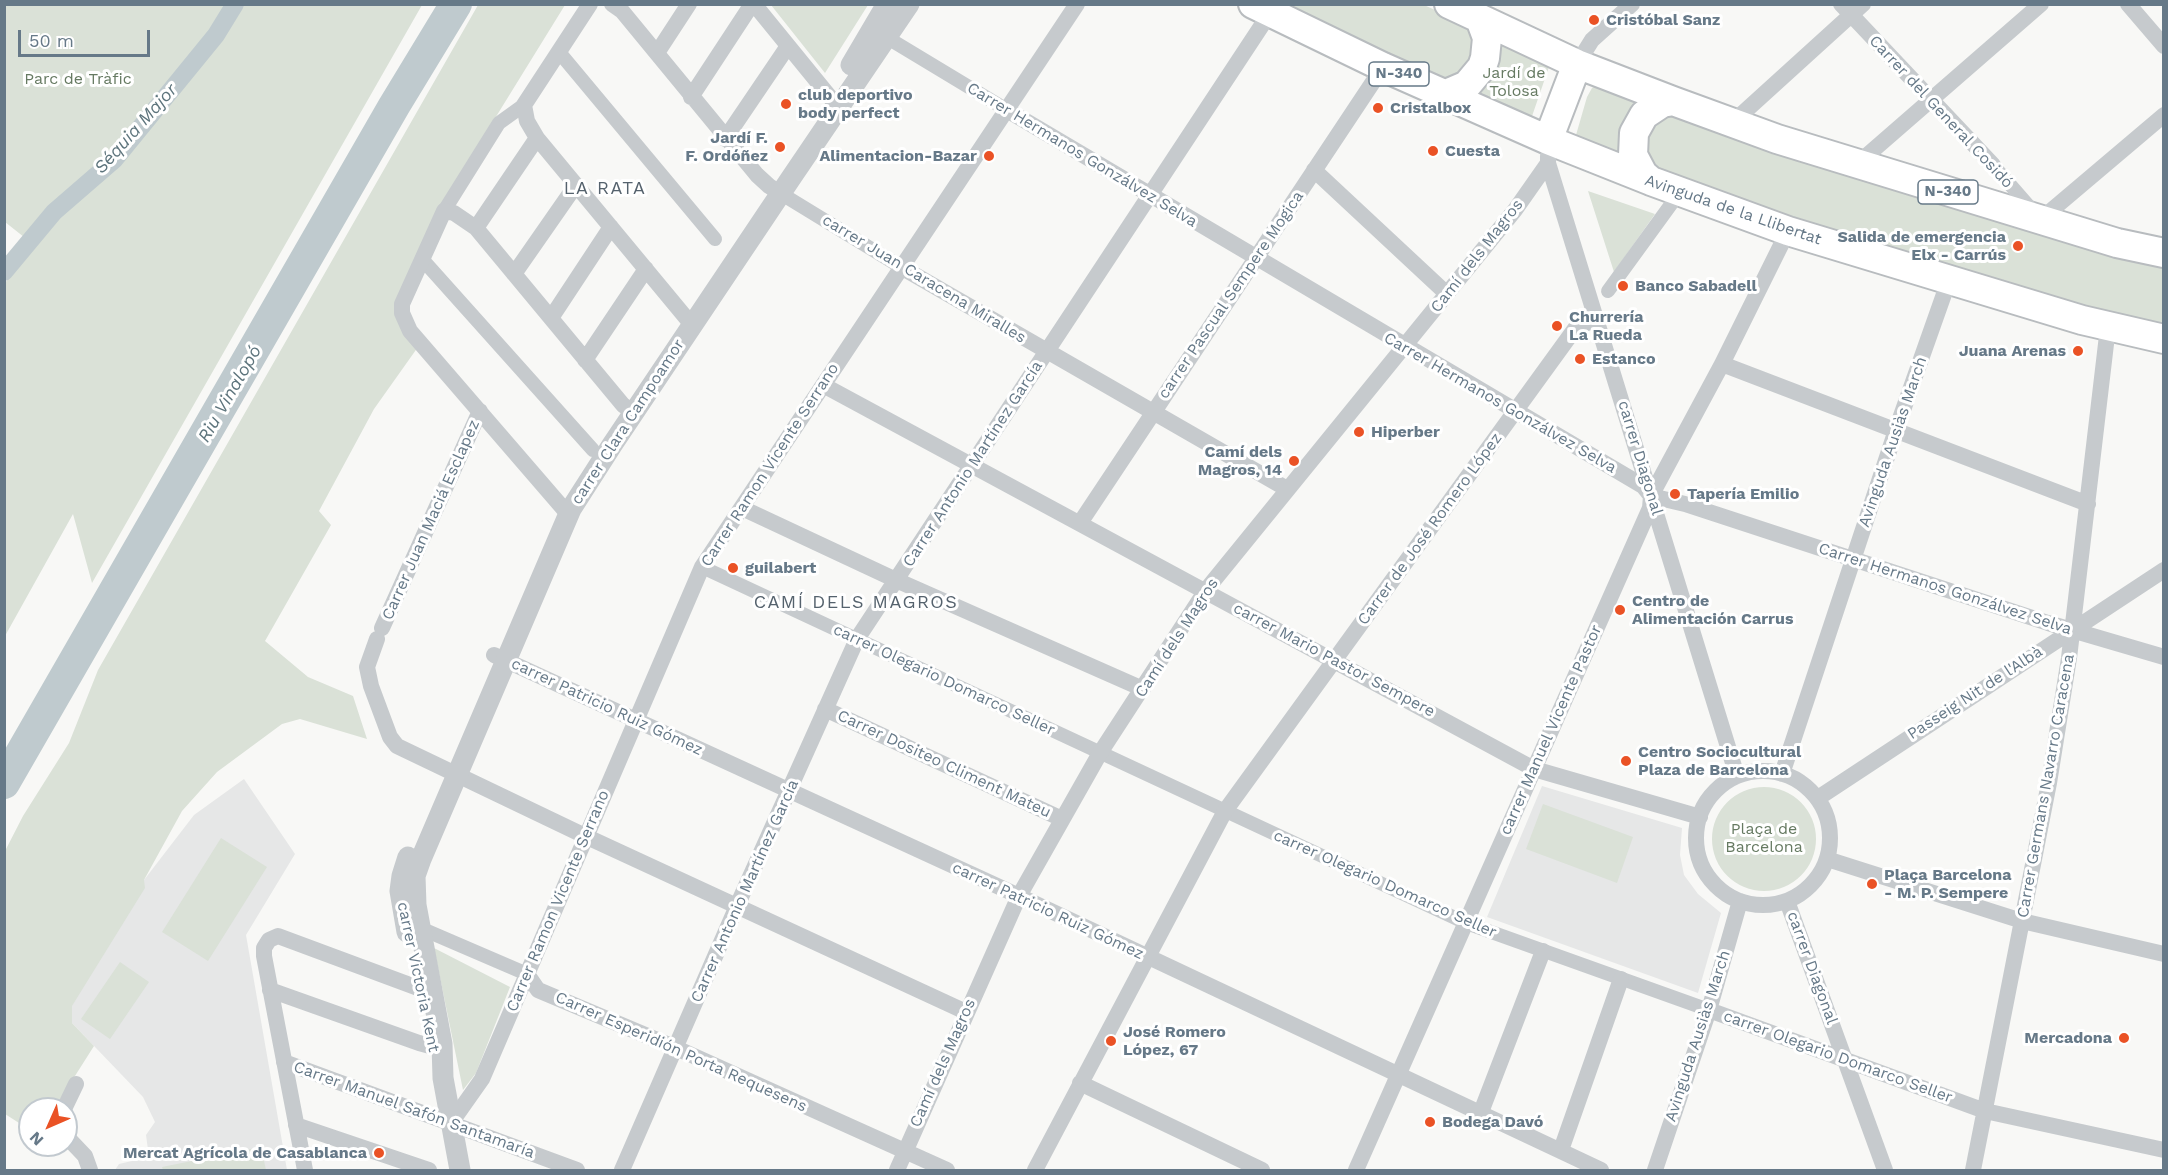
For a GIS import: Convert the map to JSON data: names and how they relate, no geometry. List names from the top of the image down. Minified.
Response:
{"streets":{"highway":["N-340","Avinguda de la Llibertat"],"street":["Carrer del General Cosidó","Carrer Hermanos Gonzálvez Selva","Camí dels Magros","carrer Juan Caracena Miralles","carrer Pascual Sempere Mogica","carrer Clara Campoamor","Avinguda Ausiàs March","carrer Diagonal","Carrer Antonio Martínez García","Carrer Ramon Vicente Serrano","Carrer Juan Maciá Esclapez","Carrer de José Romero López","carrer Mario Pastor Sempere","carrer Olegario Domarco Seller","Passeig Nit de l'Albà","carrer Patricio Ruiz Gómez","carrer Manuel Vicente Pastor","Carrer Dositeo Climent Mateu","Carrer Germans Navarro Caracena","carrer Victoria Kent","Carrer Esperidión Porta Requesens","Carrer Manuel Safón Santamaría"]},"crossings":[["N-340","Carrer del General Cosidó"],["Carrer Hermanos Gonzálvez Selva","Camí dels Magros"],["Carrer Hermanos Gonzálvez Selva","carrer Pascual Sempere Mogica"],["Carrer Hermanos Gonzálvez Selva","carrer Clara Campoamor"],["Carrer Hermanos Gonzálvez Selva","Avinguda Ausiàs March"],["Carrer Hermanos Gonzálvez Selva","carrer Diagonal"],["Carrer Hermanos Gonzálvez Selva","Carrer Antonio Martínez García"],["Carrer Hermanos Gonzálvez Selva","Carrer Ramon Vicente Serrano"],["Carrer Hermanos Gonzálvez Selva","Carrer de José Romero López"],["Carrer Hermanos Gonzálvez Selva","Passeig Nit de l'Albà"],["Carrer Hermanos Gonzálvez Selva","carrer Manuel Vicente Pastor"],["Carrer Hermanos Gonzálvez Selva","Carrer Germans Navarro Caracena"],["Avinguda de la Llibertat","Camí dels Magros"],["Avinguda de la Llibertat","carrer Pascual Sempere Mogica"],["Avinguda de la Llibertat","Avinguda Ausiàs March"],["Avinguda de la Llibertat","carrer Diagonal"],["Avinguda de la Llibertat","Carrer Antonio Martínez García"],["Avinguda de la Llibertat","carrer Manuel Vicente Pastor"],["Avinguda de la Llibertat","Carrer Germans Navarro Caracena"],["Camí dels Magros","carrer Juan Caracena Miralles"],["Camí dels Magros","carrer Diagonal"],["Camí dels Magros","Carrer Juan Maciá Esclapez"],["Camí dels Magros","carrer Mario Pastor Sempere"],["Camí dels Magros","carrer Olegario Domarco Seller"],["Camí dels Magros","carrer Patricio Ruiz Gómez"],["Camí dels Magros","Carrer Dositeo Climent Mateu"],["Camí dels Magros","Carrer Esperidión Porta Requesens"],["carrer Juan Caracena Miralles","carrer Pascual Sempere Mogica"],["carrer Juan Caracena Miralles","carrer Clara Campoamor"],["carrer Juan Caracena Miralles","Carrer Antonio Martínez García"],["carrer Juan Caracena Miralles","Carrer Ramon Vicente Serrano"],["carrer Pascual Sempere Mogica","carrer Mario Pastor Sempere"],["carrer Clara Campoamor","Carrer Juan Maciá Esclapez"],["carrer Clara Campoamor","carrer Patricio Ruiz Gómez"],["carrer Clara Campoamor","carrer Victoria Kent"],["Avinguda Ausiàs March","carrer Diagonal"],["Avinguda Ausiàs March","carrer Mario Pastor Sempere"],["Avinguda Ausiàs March","carrer Olegario Domarco Seller"],["Avinguda Ausiàs March","Passeig Nit de l'Albà"],["carrer Diagonal","Carrer de José Romero López"],["carrer Diagonal","carrer Mario Pastor Sempere"],["carrer Diagonal","carrer Olegario Domarco Seller"],["carrer Diagonal","Passeig Nit de l'Albà"],["carrer Diagonal","carrer Manuel Vicente Pastor"],["Carrer Antonio Martínez García","Carrer Juan Maciá Esclapez"],["Carrer Antonio Martínez García","carrer Mario Pastor Sempere"],["Carrer Antonio Martínez García","carrer Olegario Domarco Seller"],["Carrer Antonio Martínez García","carrer Patricio Ruiz Gómez"],["Carrer Antonio Martínez García","Carrer Dositeo Climent Mateu"],["Carrer Antonio Martínez García","Carrer Esperidión Porta Requesens"],["Carrer Ramon Vicente Serrano","Carrer Juan Maciá Esclapez"],["Carrer Ramon Vicente Serrano","carrer Mario Pastor Sempere"],["Carrer Ramon Vicente Serrano","carrer Olegario Domarco Seller"],["Carrer Ramon Vicente Serrano","carrer Patricio Ruiz Gómez"],["Carrer Ramon Vicente Serrano","carrer Victoria Kent"],["Carrer Ramon Vicente Serrano","Carrer Esperidión Porta Requesens"],["Carrer Ramon Vicente Serrano","Carrer Manuel Safón Santamaría"],["Carrer de José Romero López","carrer Mario Pastor Sempere"],["Carrer de José Romero López","carrer Olegario Domarco Seller"],["Carrer de José Romero López","carrer Patricio Ruiz Gómez"],["carrer Mario Pastor Sempere","Passeig Nit de l'Albà"],["carrer Mario Pastor Sempere","carrer Manuel Vicente Pastor"],["carrer Olegario Domarco Seller","carrer Manuel Vicente Pastor"],["carrer Olegario Domarco Seller","Carrer Germans Navarro Caracena"],["Passeig Nit de l'Albà","Carrer Germans Navarro Caracena"],["carrer Patricio Ruiz Gómez","carrer Manuel Vicente Pastor"],["carrer Victoria Kent","Carrer Esperidión Porta Requesens"],["carrer Victoria Kent","Carrer Manuel Safón Santamaría"]],"districts":["LA RATA","CAMÍ DELS MAGROS"],"water":["Séquia Major","Riu Vinalopó"],"parks":["Jardí de Tolosa","Parc de Tràfic","Plaça de Barcelona"],"places":["Cristóbal Sanz","club deportivo body perfect","Cristalbox","Jardí F. F. Ordóñez","Cuesta","Alimentacion-Bazar","Salida de emergencia Elx - Carrús","Banco Sabadell","Churrería La Rueda","Juana Arenas","Estanco","Hiperber","Camí dels Magros, 14","Tapería Emilio","guilabert","Centro de Alimentación Carrus","Centro Sociocultural Plaza de Barcelona","Plaça Barcelona - M. P. Sempere","Mercadona","José Romero López, 67","Bodega Davó","Mercat Agrícola de Casablanca"],"scale_bar":"50 m","north":"bottom left"}
